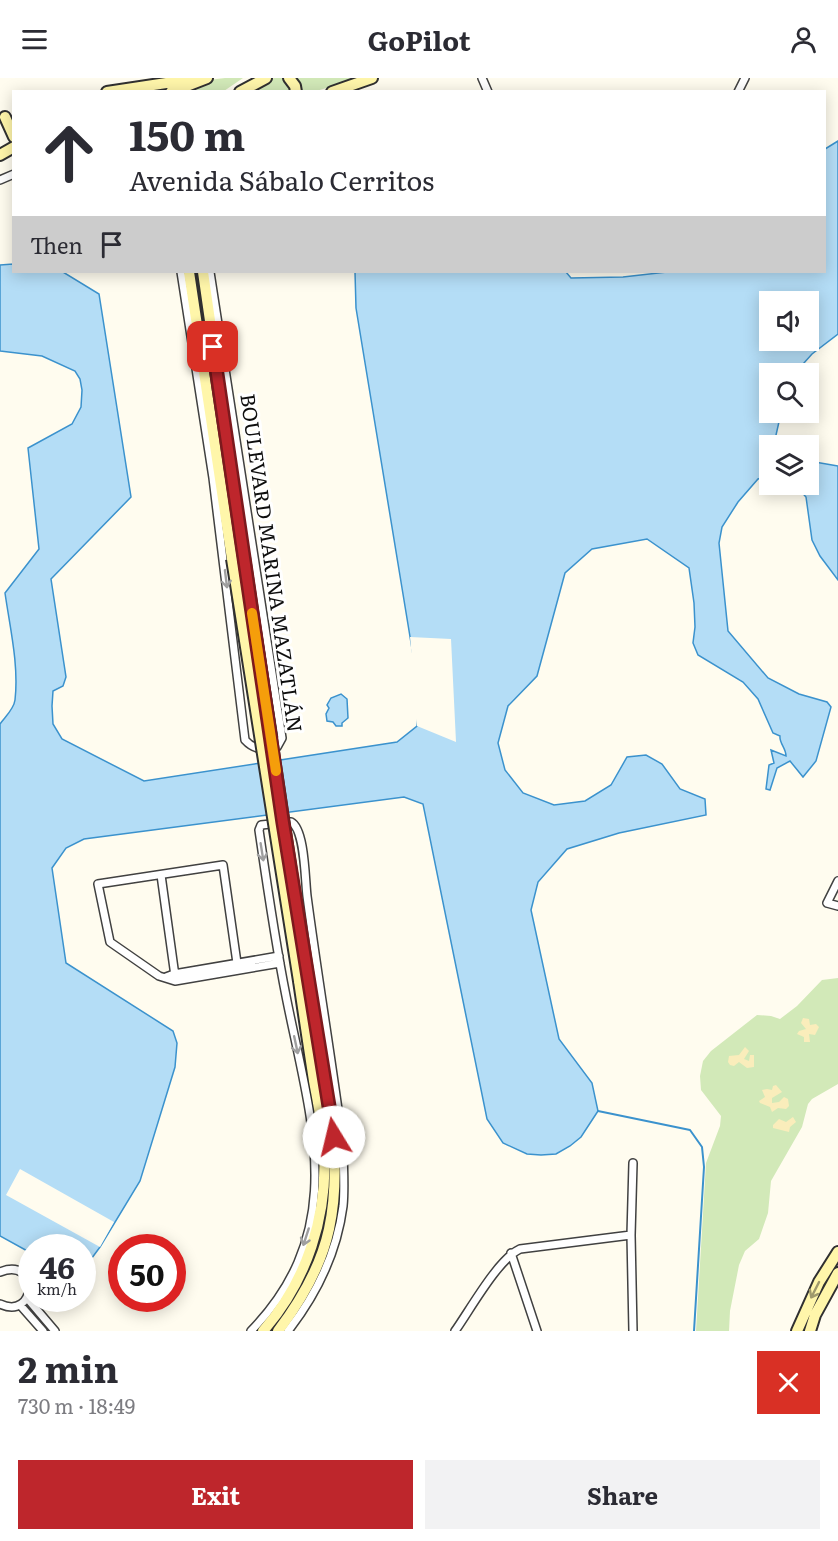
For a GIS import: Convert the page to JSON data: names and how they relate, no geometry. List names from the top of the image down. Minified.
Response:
{"streets":{"street":["BOULEVARD MARINA MAZATLÁN"]},"page":{"header":"GoPilot","turn":["150 m","Avenida Sábalo Cerritos"],"then":"Then","speed":"46 km/h","limit":"50","heading":["2 min","730 m · 18:49"],"buttons":["Exit","Share"]}}
